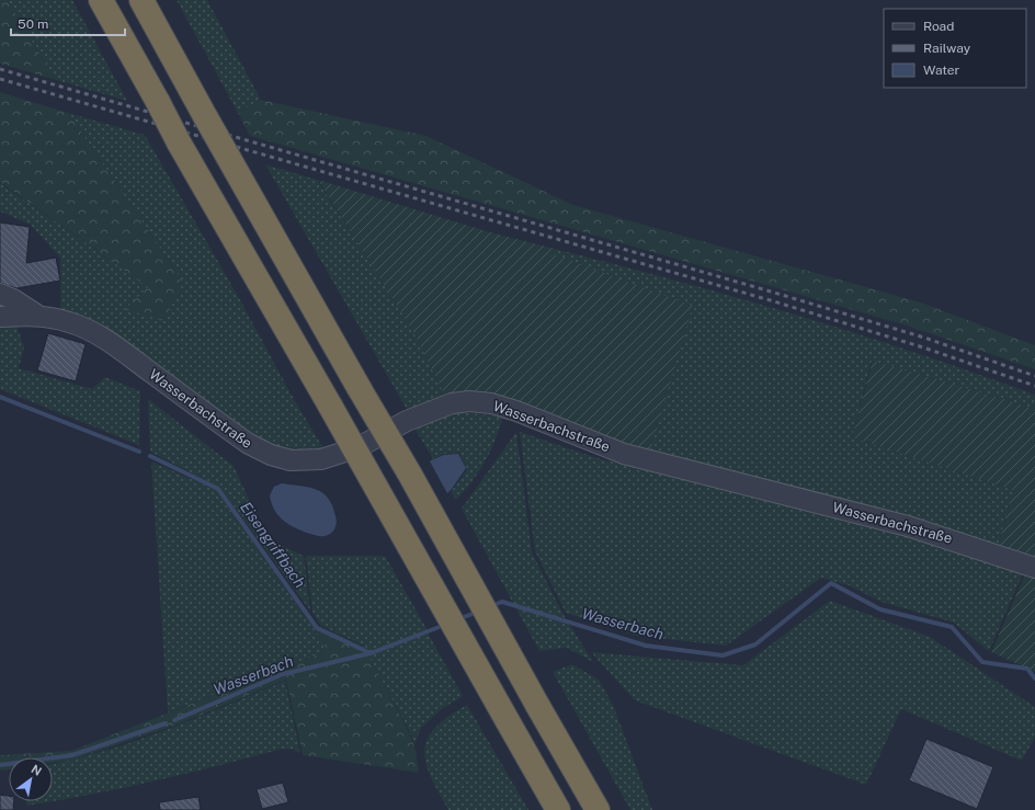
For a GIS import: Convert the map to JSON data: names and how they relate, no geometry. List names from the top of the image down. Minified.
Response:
{"streets":{"street":["Wasserbachstraße"]},"water":["Eisengriffbach","Wasserbach"],"legend":["Road","Railway","Water"],"scale_bar":"50 m","north":"top right"}
